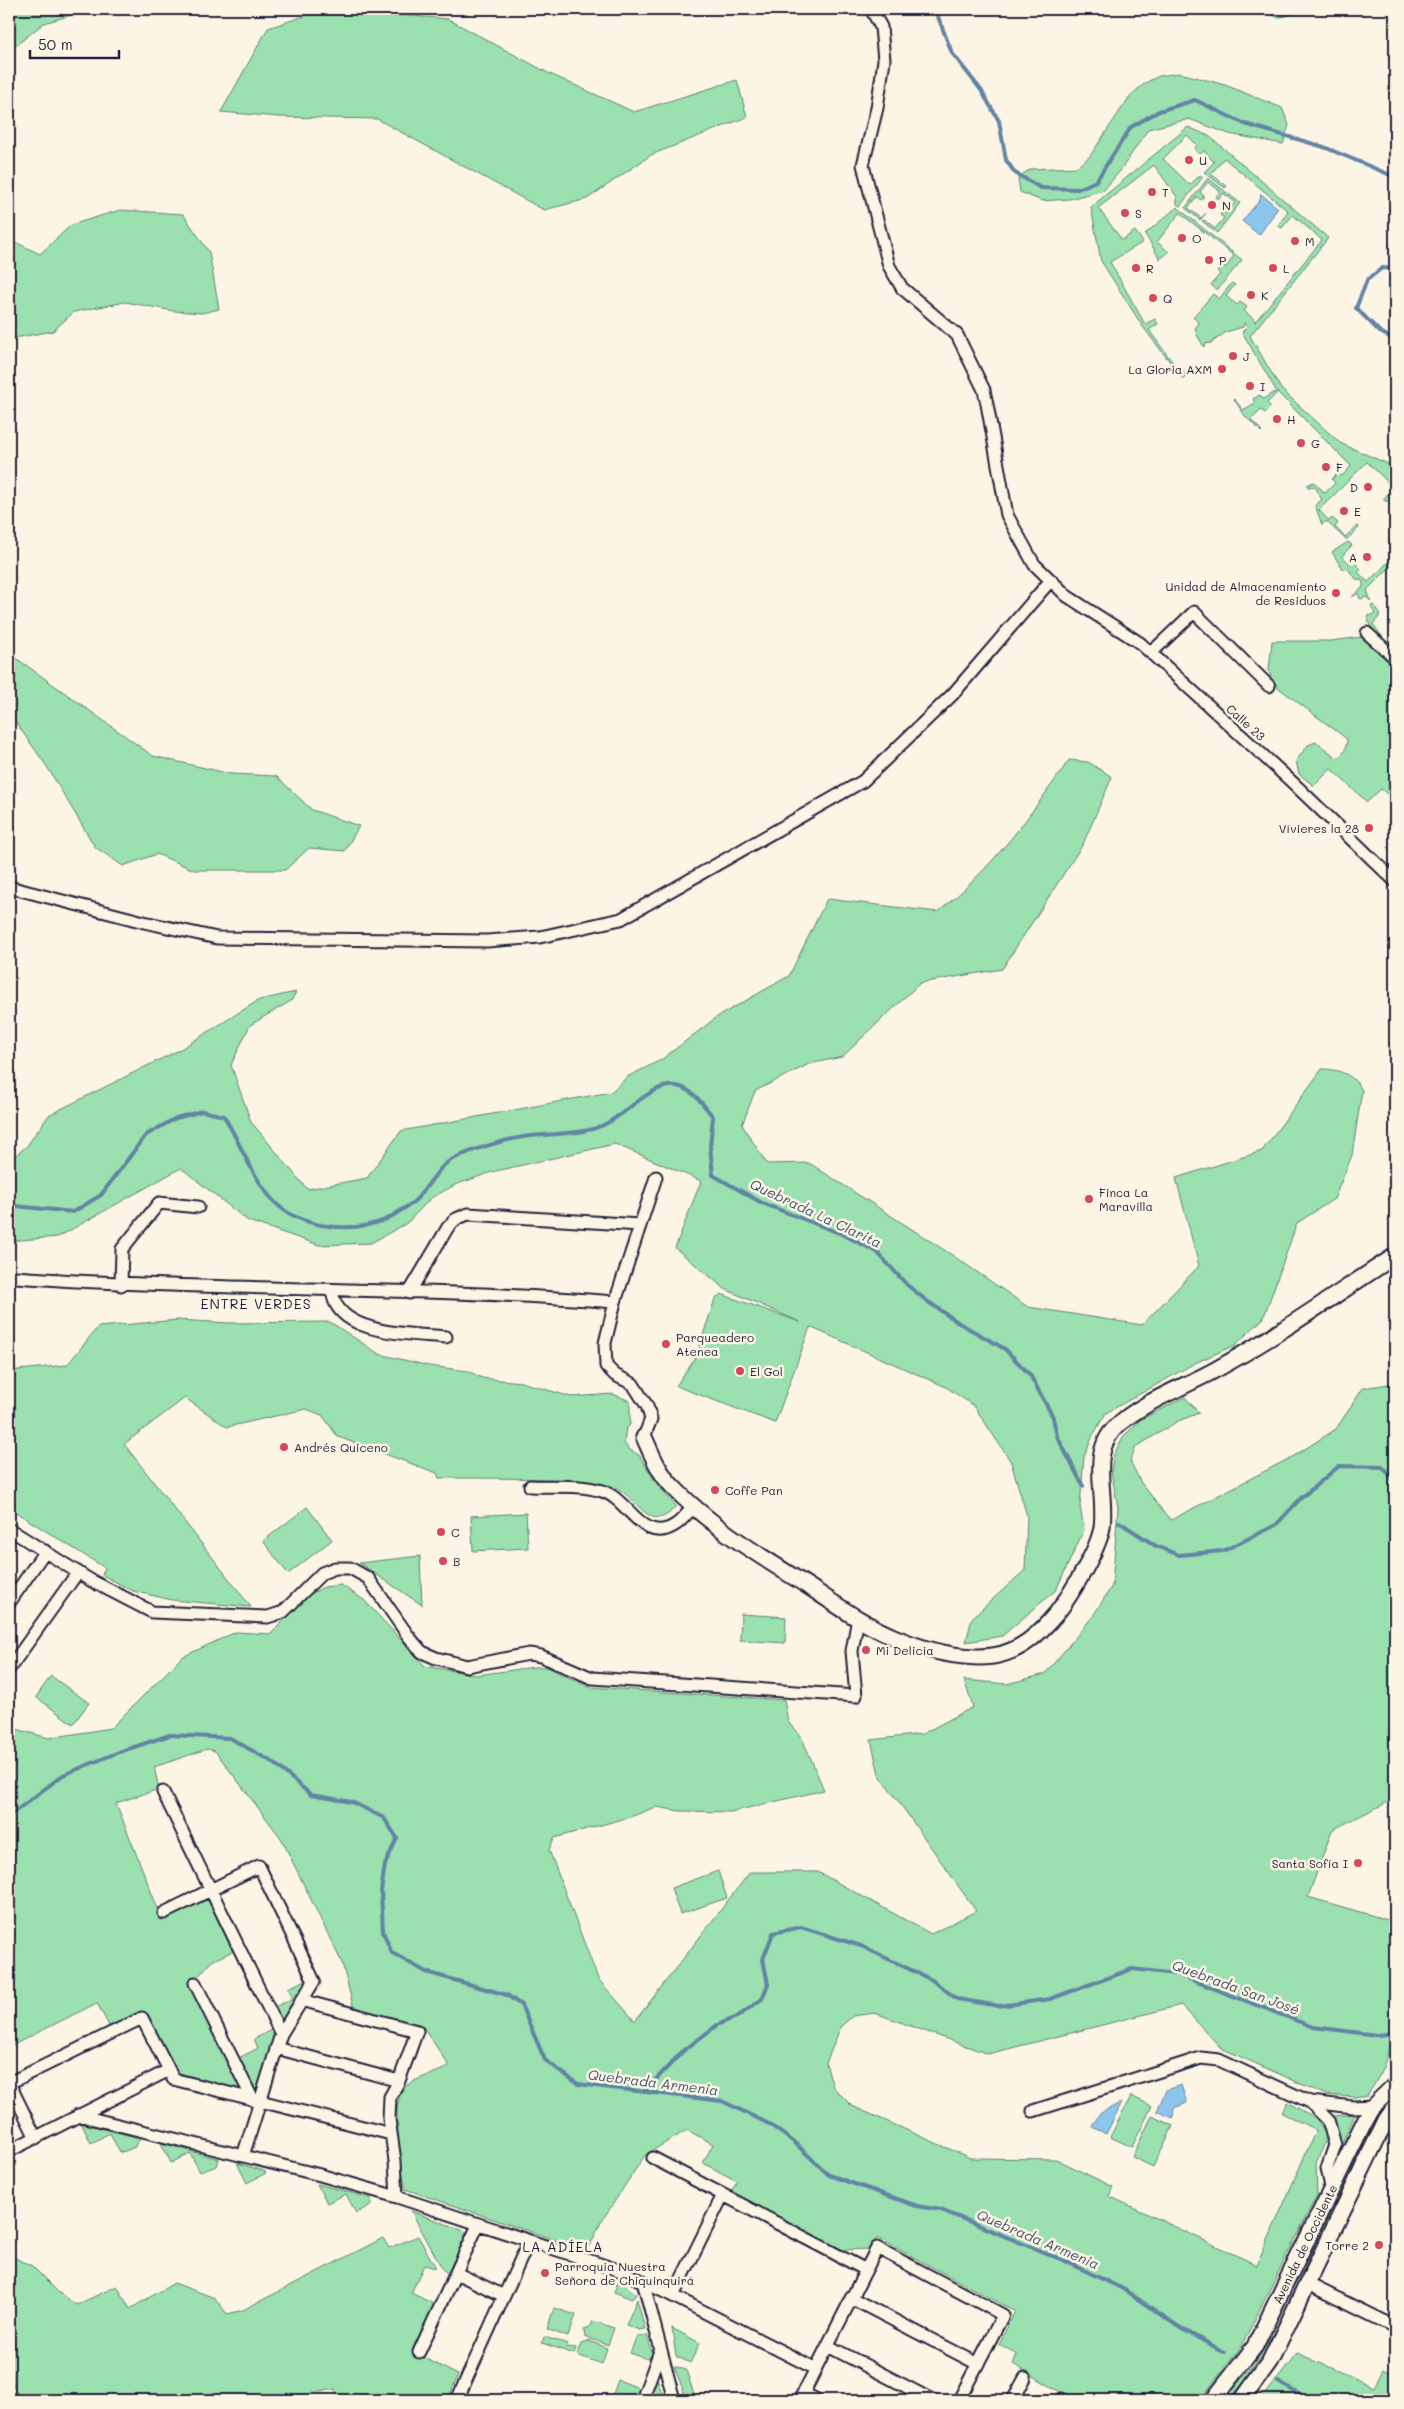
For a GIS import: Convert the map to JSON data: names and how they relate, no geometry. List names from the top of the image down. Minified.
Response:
{"streets":{"street":["Calle 23","Avenida de Occidente"]},"districts":["ENTRE VERDES","LA ADÍELA"],"water":["Quebrada La Clarita","Quebrada San José","Quebrada Armenia"],"places":["U","T","N","S","O","M","P","R","L","K","Q","J","La Gloria AXM","I","H","G","F","D","E","A","Unidad de Almacenamiento de Residuos","Vívieres la 28","Finca La Maravilla","Parqueadero Atenea","El Gol","Andrés Quiceno","Coffe Pan","C","B","Mi Delicia","Santa Sofía I","Torre 2","Parroquia Nuestra Señora de Chiquinquirá"],"scale_bar":"50 m"}
